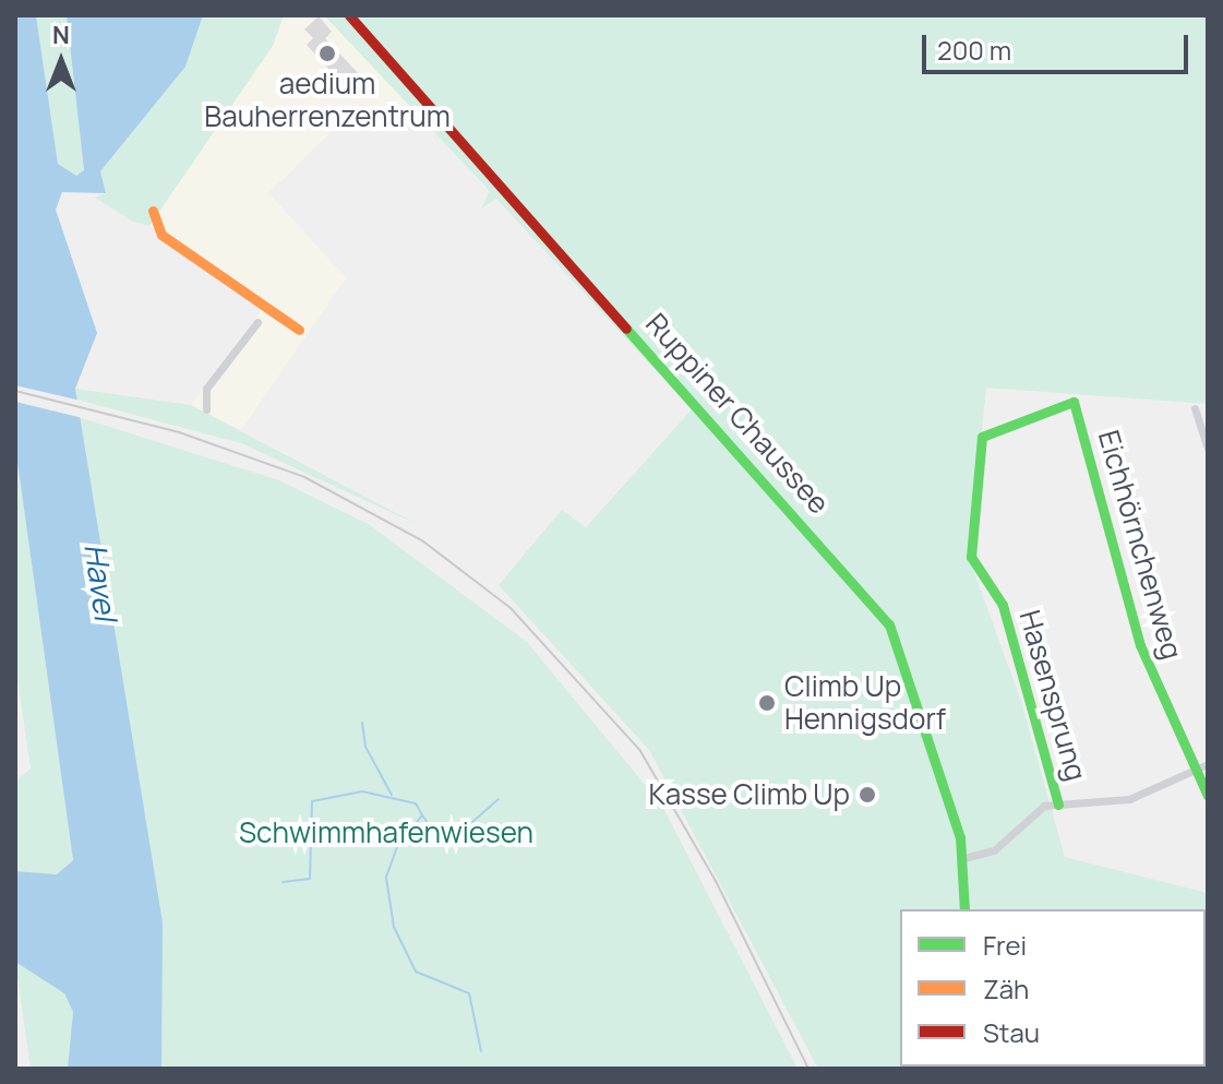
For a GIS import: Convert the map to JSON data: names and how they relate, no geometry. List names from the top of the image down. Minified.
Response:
{"streets":{"main road":["Ruppiner Chaussee","Eichhörnchenweg","Hasensprung"]},"crossings":[["Eichhörnchenweg","Hasensprung"]],"water":["Havel"],"parks":["Schwimmhafenwiesen"],"places":["aedium Bauherrenzentrum","Climb Up Hennigsdorf","Kasse Climb Up"],"legend":["Frei","Zäh","Stau"],"scale_bar":"200 m","north":"top"}
